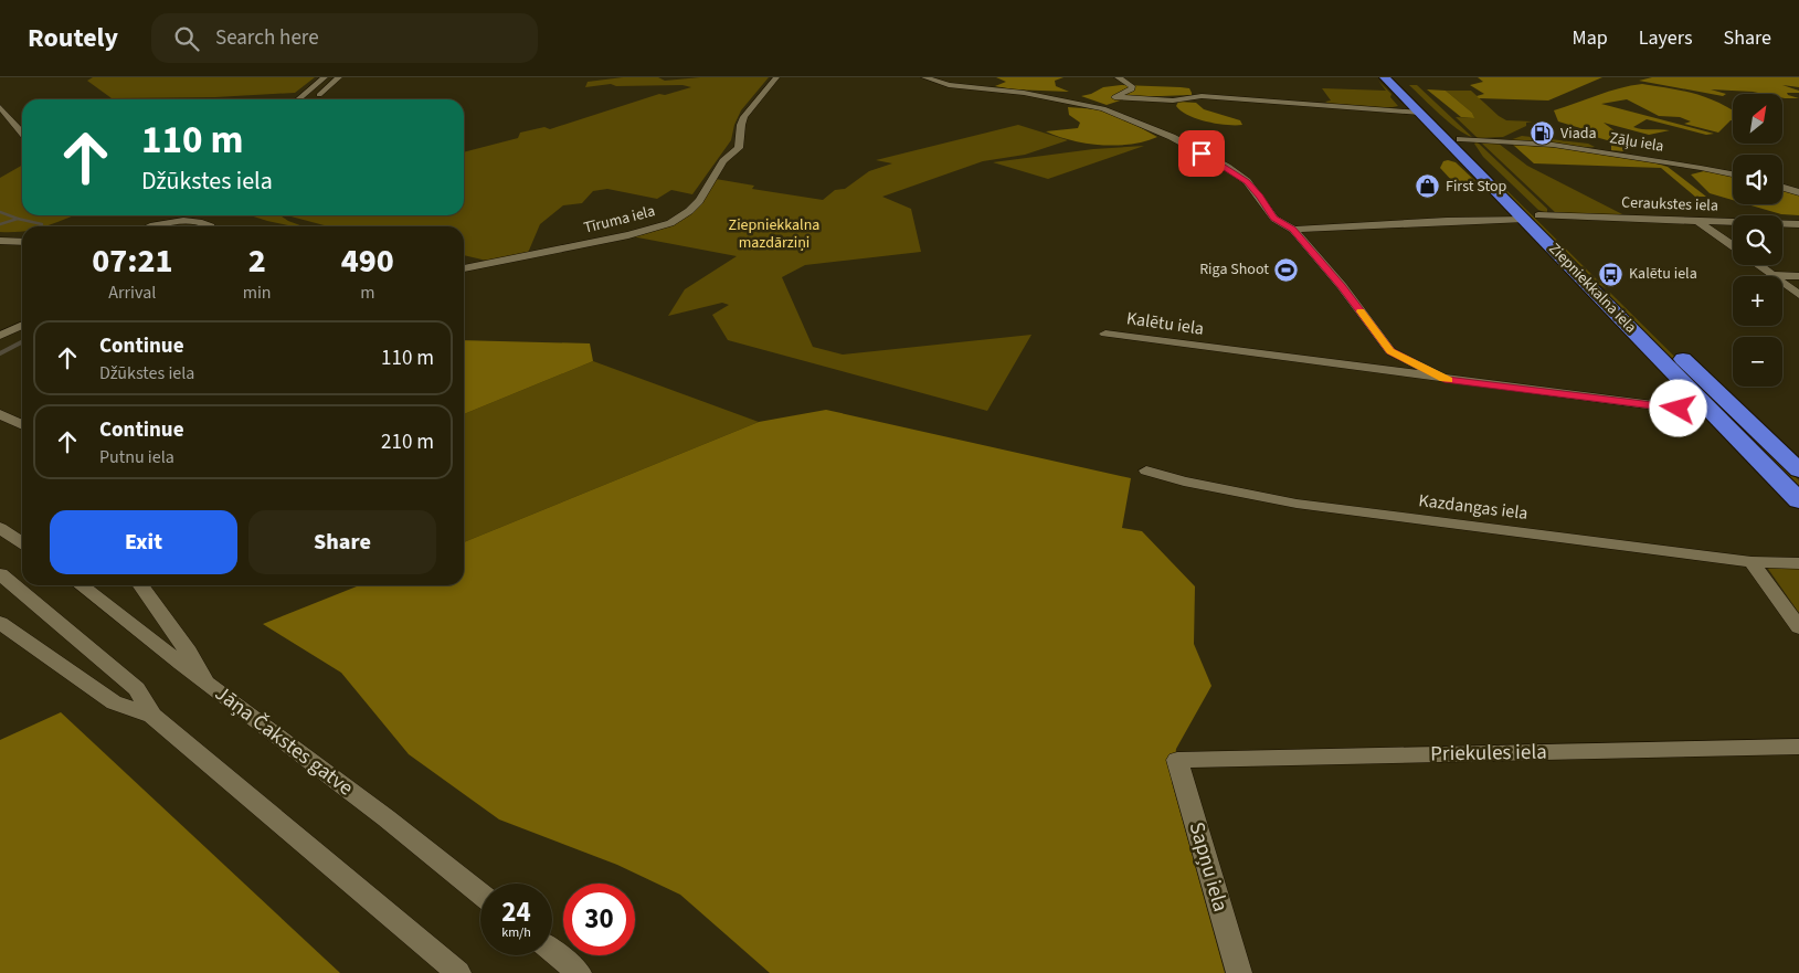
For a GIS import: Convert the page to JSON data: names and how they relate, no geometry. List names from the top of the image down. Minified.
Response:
{"streets":{"highway":["Ziepniekkalna iela"],"street":["Zāļu iela","Ceraukstes iela","Tīruma iela","Kalētu iela","Kazdangas iela","Jāņa Čakstes gatve","Priekules iela","Sapņu iela"]},"crossings":[["Zāļu iela","Ziepniekkalna iela"],["Ceraukstes iela","Ziepniekkalna iela"],["Ziepniekkalna iela","Kalētu iela"],["Priekules iela","Sapņu iela"]],"parks":["Ziepniekkalna mazdārziņi"],"places":{"fuel station":["Viada"],"shop":["First Stop"],"sports":["Riga Shoot"],"bus stop":["Kalētu iela"]},"north":"top right","page":{"header":"Routely","search":"Search here","nav":["Map","Layers","Share"],"map_buttons":["+","−"],"turn":["110 m","Džūkstes iela"],"eta":["07:21","Arrival","2","min","490","m"],"list":[{"name":"Continue","note":"Džūkstes iela","value":"110 m"},{"name":"Continue","note":"Putnu iela","value":"210 m"}],"buttons":["Exit","Share"],"speed":"24 km/h","limit":"30"}}
